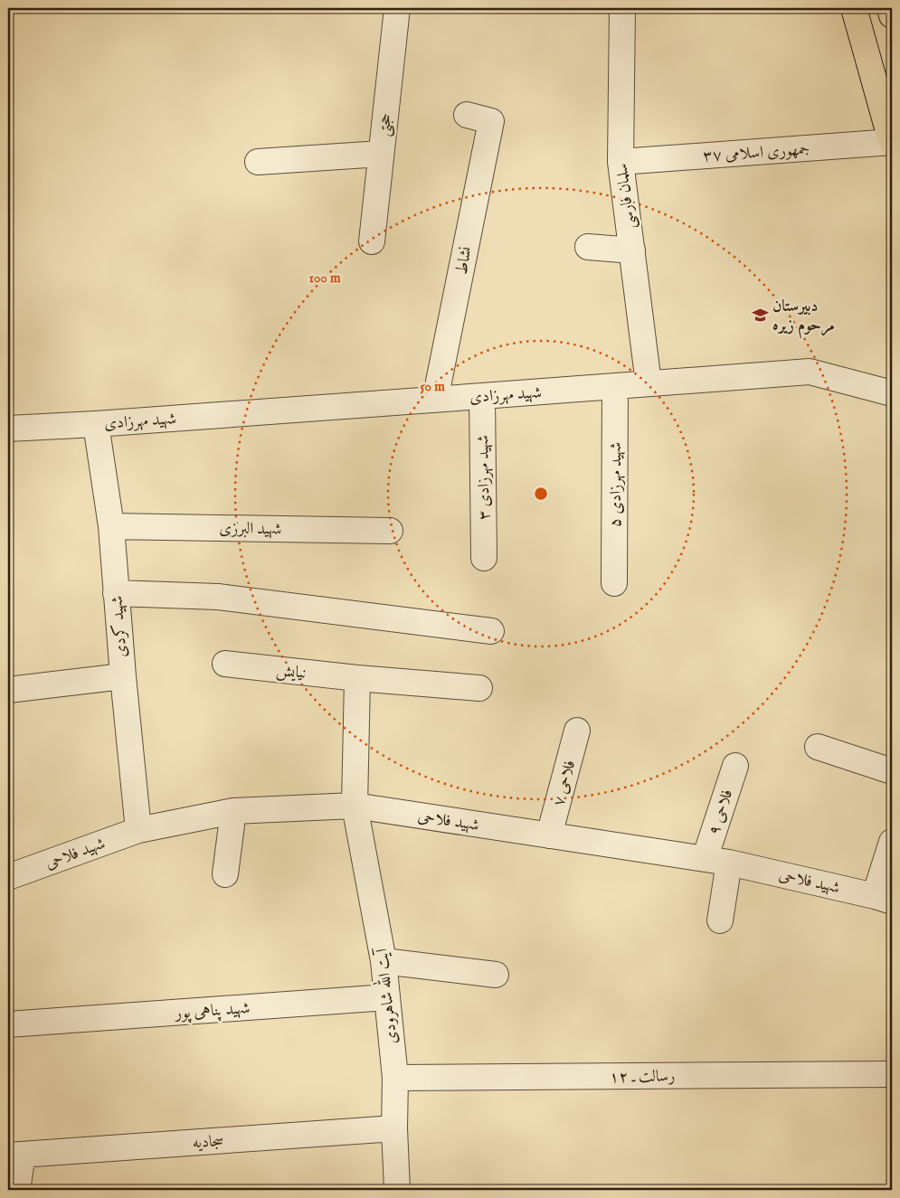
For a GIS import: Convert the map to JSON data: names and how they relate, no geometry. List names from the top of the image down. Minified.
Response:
{"streets":{"street":["حجتی","جمهوری اسلامی ۳۷","سلمان فارسی","نشاط","شهید مهرزادی","شهید مهرزادی ۳","شهید مهرزادی ۵","شهید البرزی","شهید کردی","نیایش","فلاحی ۷","فلاحی ۹","شهید فلاحی","آیت الله شاهرودی","شهید پناهی پور","رسالت ـ ۱۲","سجادیه"]},"crossings":[["جمهوری اسلامی ۳۷","سلمان فارسی"],["سلمان فارسی","شهید مهرزادی"],["نشاط","شهید مهرزادی"],["شهید مهرزادی","شهید مهرزادی ۳"],["شهید مهرزادی","شهید مهرزادی ۵"],["شهید مهرزادی","شهید کردی"],["شهید البرزی","شهید کردی"],["شهید کردی","شهید فلاحی"],["فلاحی ۷","شهید فلاحی"],["فلاحی ۹","شهید فلاحی"],["شهید فلاحی","آیت الله شاهرودی"],["آیت الله شاهرودی","شهید پناهی پور"],["آیت الله شاهرودی","رسالت ـ ۱۲"],["آیت الله شاهرودی","سجادیه"]],"places":{"school or university":["دبیرستان مرحوم زیره"]},"rings":["100 m","50 m"]}
